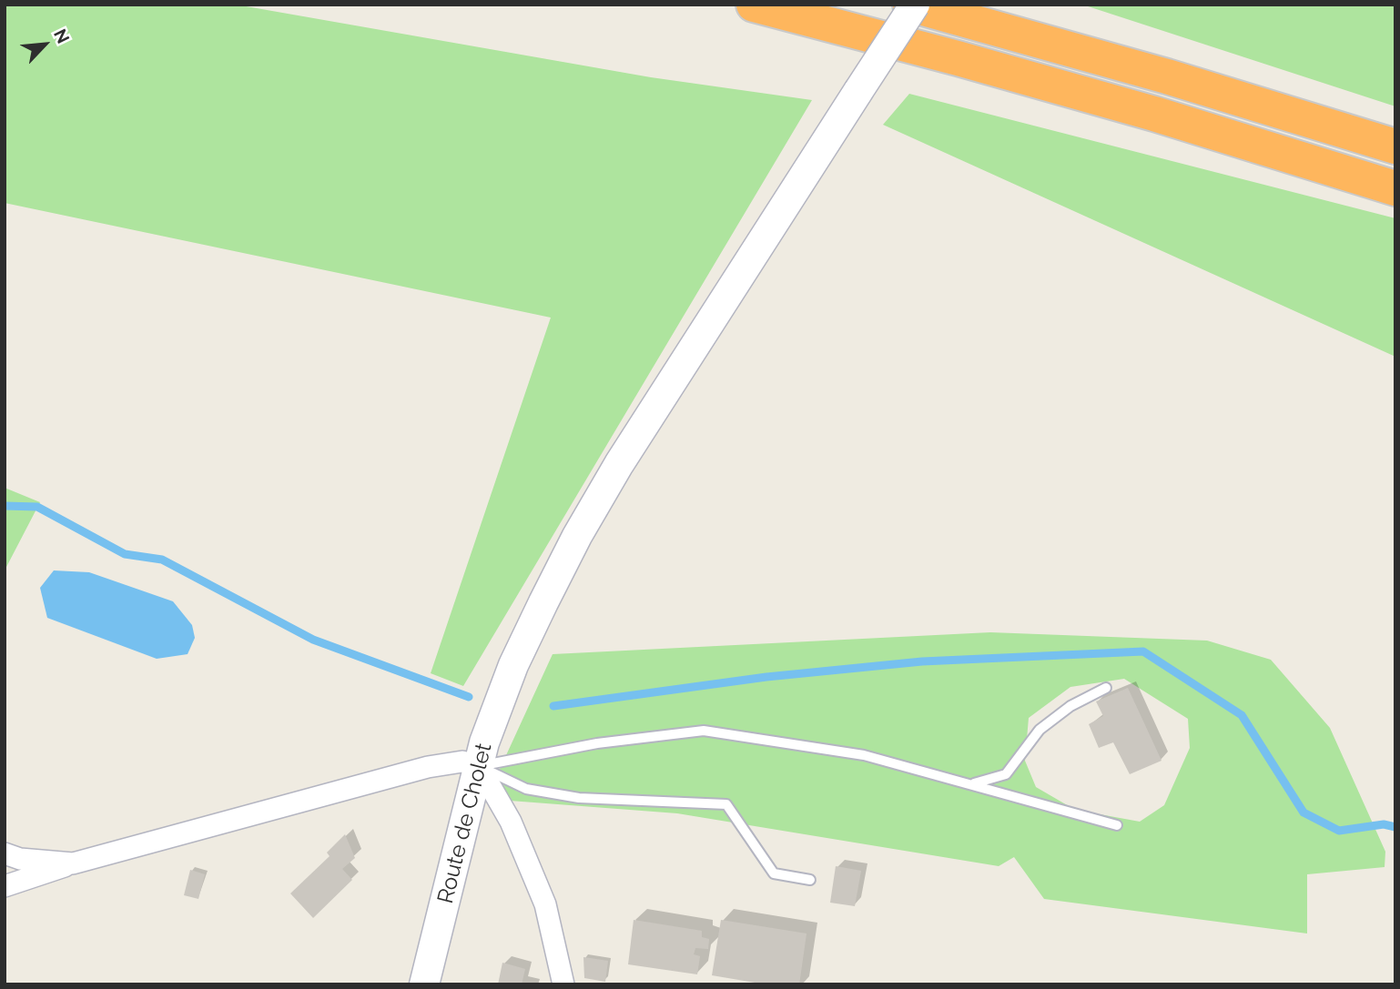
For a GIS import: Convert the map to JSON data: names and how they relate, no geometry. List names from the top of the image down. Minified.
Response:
{"streets":{"main road":["Route de Cholet"]},"north":"top right"}
